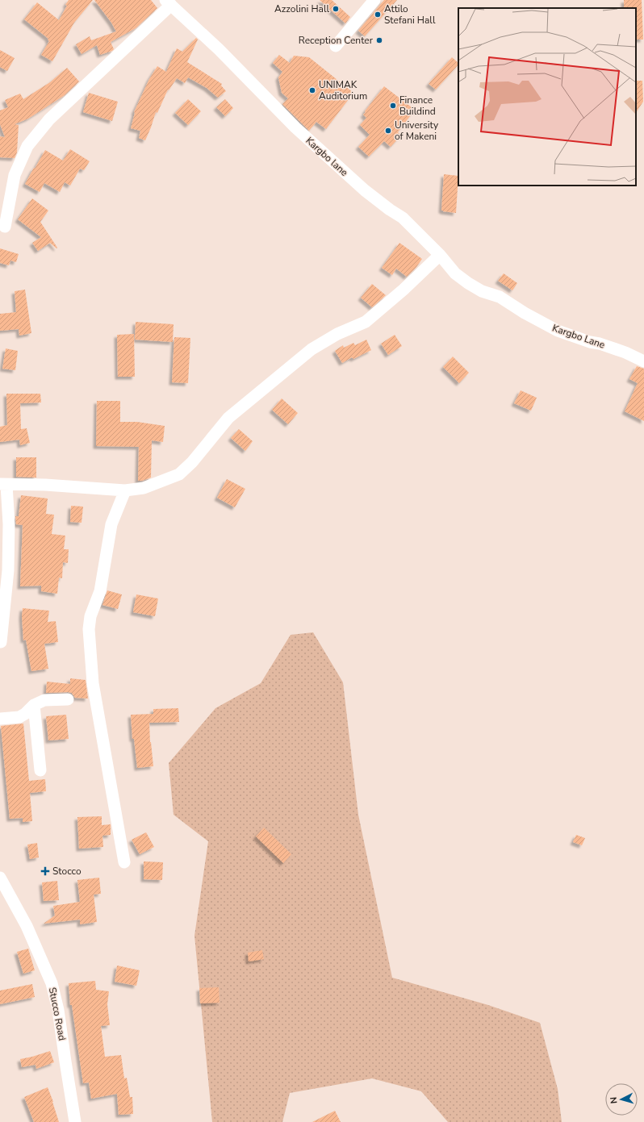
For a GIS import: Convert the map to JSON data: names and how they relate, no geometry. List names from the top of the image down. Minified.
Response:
{"streets":{"street":["Kargbo lane","Kargbo Lane","Stucco Road"]},"crossings":[["Kargbo lane","Kargbo Lane"]],"places":{"other":["Azzolini Hall","Attilo Stefani Hall","Reception Center","UNIMAK Auditorium","Finance Buildind","University of Makeni"],"health":["Stocco"]},"north":"left"}
